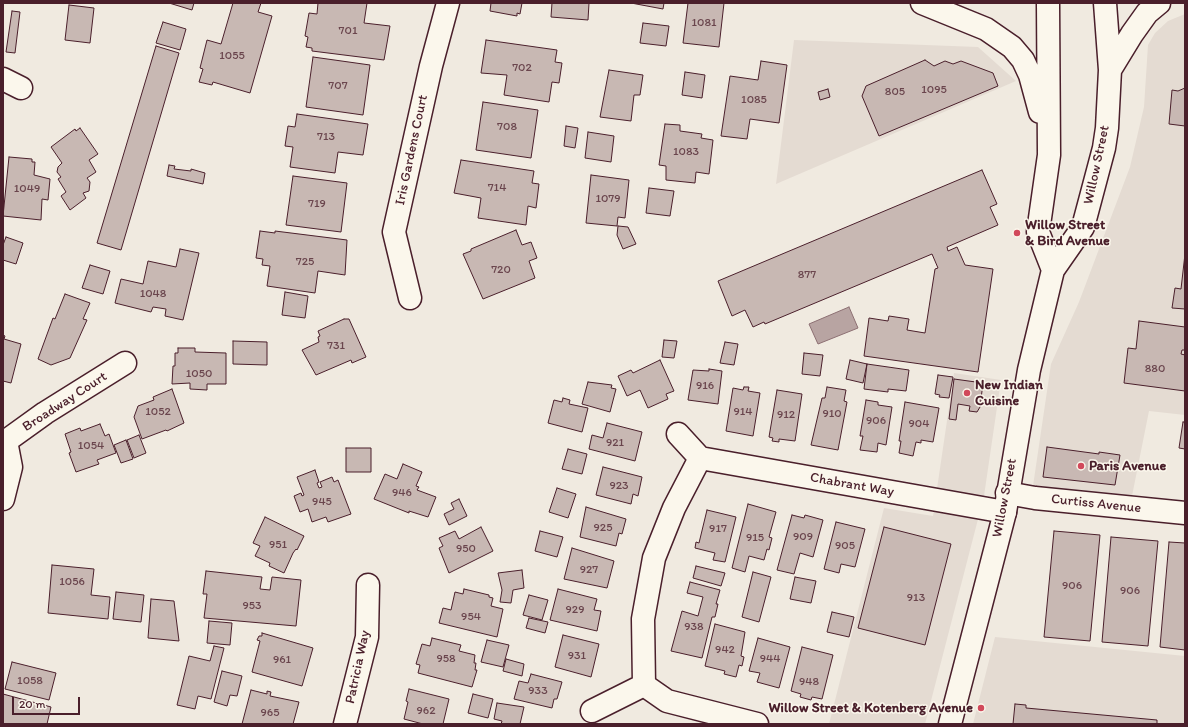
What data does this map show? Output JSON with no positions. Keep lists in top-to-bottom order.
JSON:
{
  "streets": {
    "street": [
      "Iris Gardens Court",
      "Willow Street",
      "Broadway Court",
      "Chabrant Way",
      "Curtiss Avenue",
      "Patricia Way"
    ]
  },
  "crossings": [
    ["Willow Street", "Chabrant Way"],
    ["Willow Street", "Curtiss Avenue"],
    ["Chabrant Way", "Curtiss Avenue"]
  ],
  "places": [
    "Willow Street & Bird Avenue",
    "New Indian Cuisine",
    "Paris Avenue",
    "Willow Street & Kotenberg Avenue"
  ],
  "house_numbers": [
    "1081",
    "701",
    "1055",
    "702",
    "707",
    "1095",
    "805",
    "1085",
    "708",
    "713",
    "1083",
    "714",
    "1049",
    "1079",
    "719",
    "725",
    "720",
    "877",
    "1048",
    "731",
    "880",
    "1050",
    "916",
    "1052",
    "914",
    "910",
    "912",
    "906",
    "904",
    "921",
    "1054",
    "923",
    "946",
    "945",
    "925",
    "917",
    "909",
    "915",
    "951",
    "905",
    "950",
    "927",
    "1056",
    "906",
    "906",
    "913",
    "953",
    "929",
    "954",
    "938",
    "942",
    "931",
    "958",
    "944",
    "961",
    "1058",
    "948",
    "933",
    "962",
    "965"
  ],
  "scale_bar": "20 m"
}
